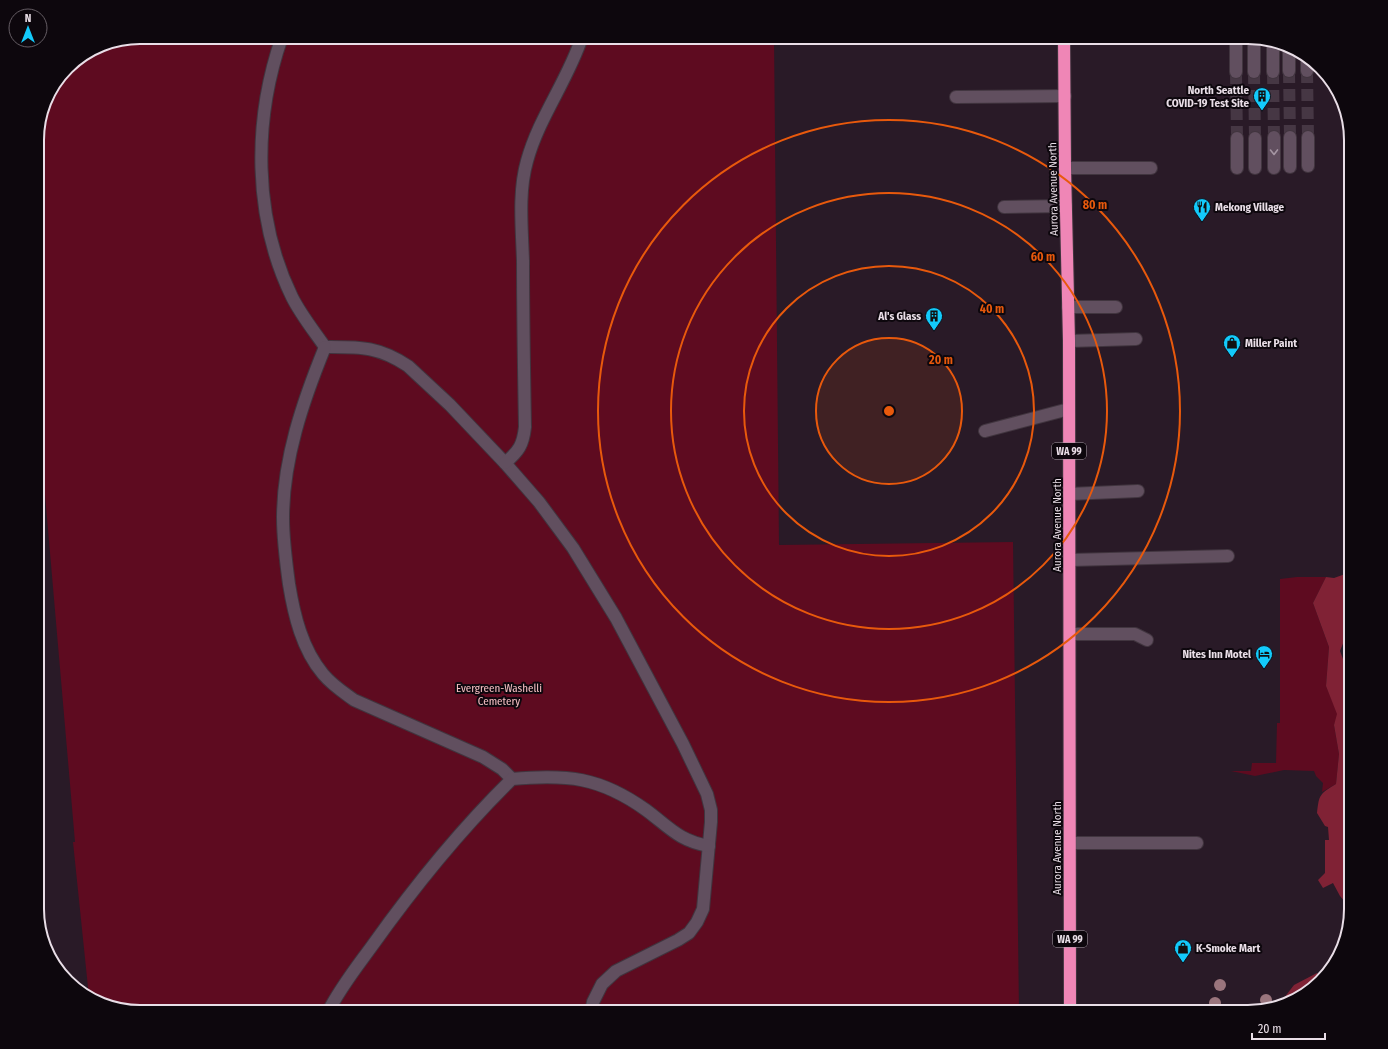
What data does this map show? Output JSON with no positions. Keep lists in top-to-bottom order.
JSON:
{
  "streets": {
    "highway": ["Aurora Avenue North", "WA 99"]
  },
  "parks": ["Evergreen-Washelli Cemetery"],
  "places": {
    "building": ["North Seattle COVID-19 Test Site", "Al's Glass"],
    "restaurant": ["Mekong Village"],
    "shop": ["Miller Paint", "K-Smoke Mart"],
    "hotel": ["Nites Inn Motel"]
  },
  "scale_bar": "20 m",
  "north": "top",
  "rings": [
    "80 m",
    "60 m",
    "40 m",
    "20 m"
  ]
}
